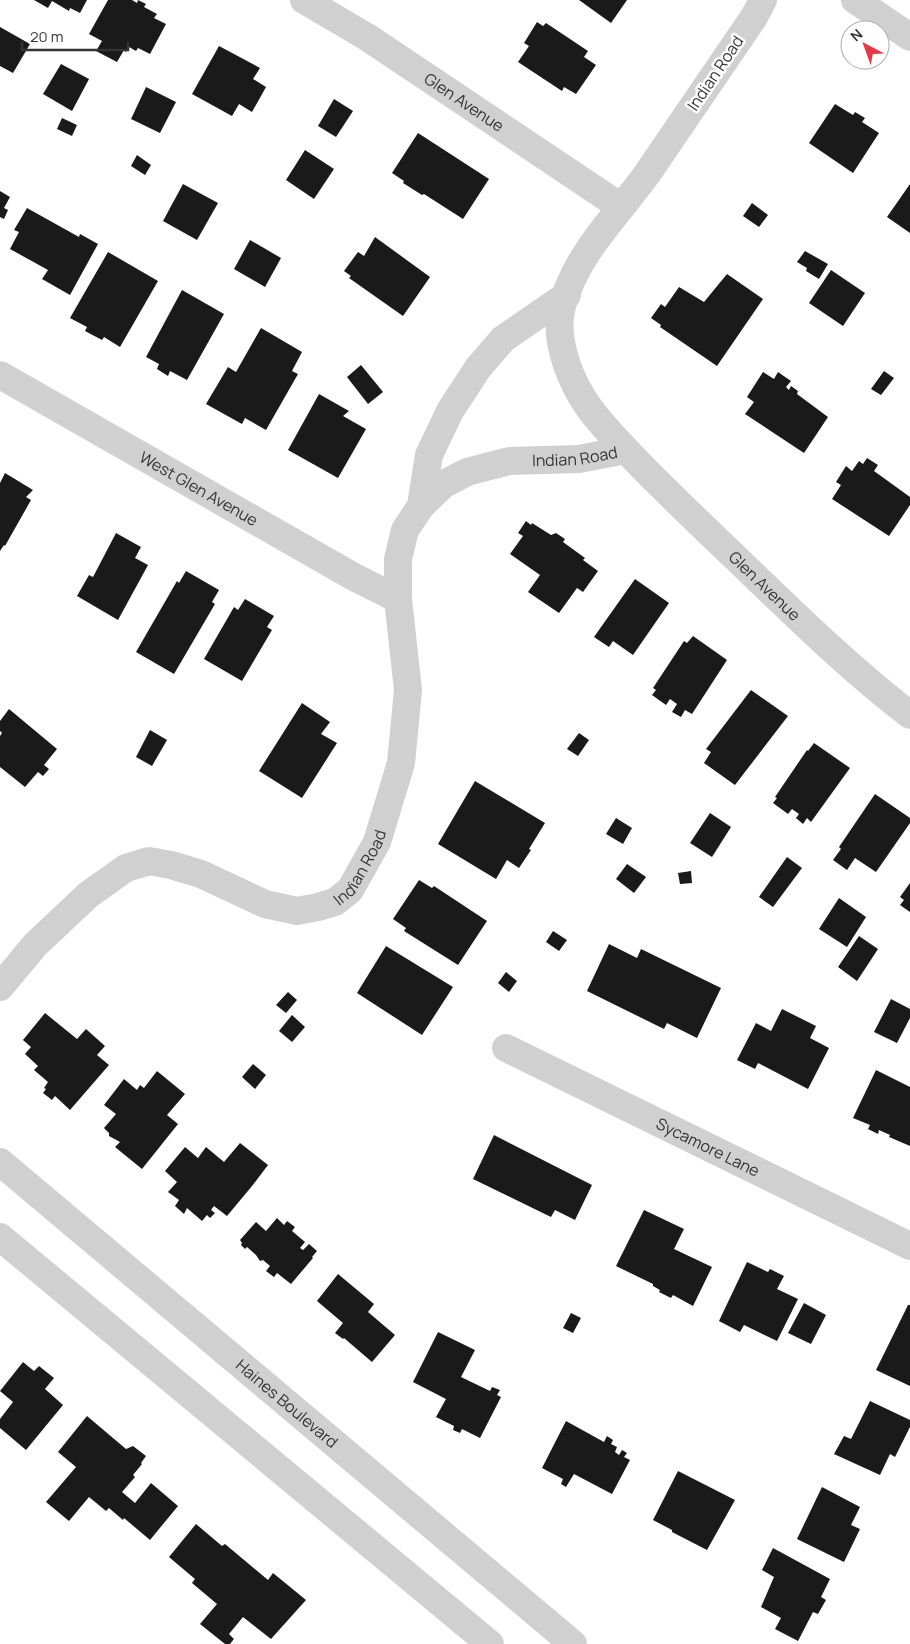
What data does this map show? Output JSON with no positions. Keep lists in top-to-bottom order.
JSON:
{
  "streets": {
    "street": [
      "Indian Road",
      "Glen Avenue",
      "West Glen Avenue",
      "Sycamore Lane",
      "Haines Boulevard"
    ]
  },
  "crossings": [
    ["Indian Road", "Glen Avenue"],
    ["Indian Road", "West Glen Avenue"]
  ],
  "scale_bar": "20 m",
  "north": "top left"
}
